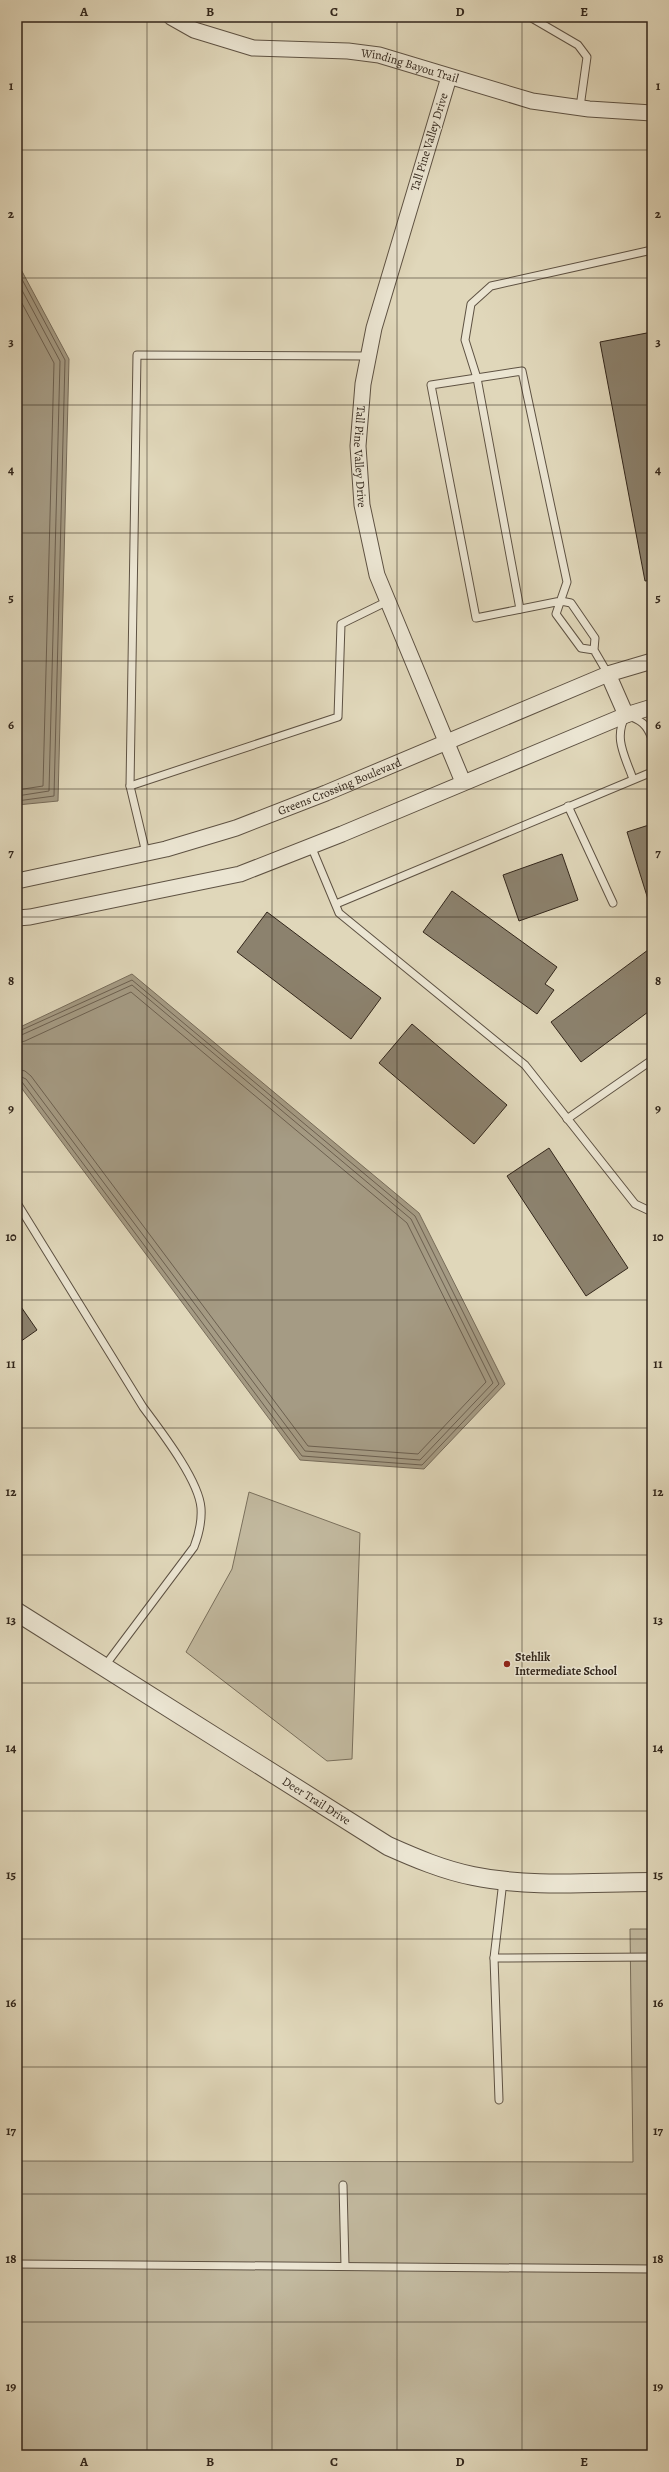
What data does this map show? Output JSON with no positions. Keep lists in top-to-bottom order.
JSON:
{
  "streets": {
    "street": [
      "Winding Bayou Trail",
      "Tall Pine Valley Drive",
      "Greens Crossing Boulevard",
      "Deer Trail Drive"
    ]
  },
  "crossings": [
    ["Winding Bayou Trail", "Tall Pine Valley Drive"],
    ["Tall Pine Valley Drive", "Greens Crossing Boulevard"]
  ],
  "places": ["Stehlik Intermediate School"],
  "grid": {
    "columns": [
      "A",
      "B",
      "C",
      "D",
      "E"
    ],
    "rows": [
      "1",
      "2",
      "3",
      "4",
      "5",
      "6",
      "7",
      "8",
      "9",
      "10",
      "11",
      "12",
      "13",
      "14",
      "15",
      "16",
      "17",
      "18",
      "19"
    ]
  }
}
